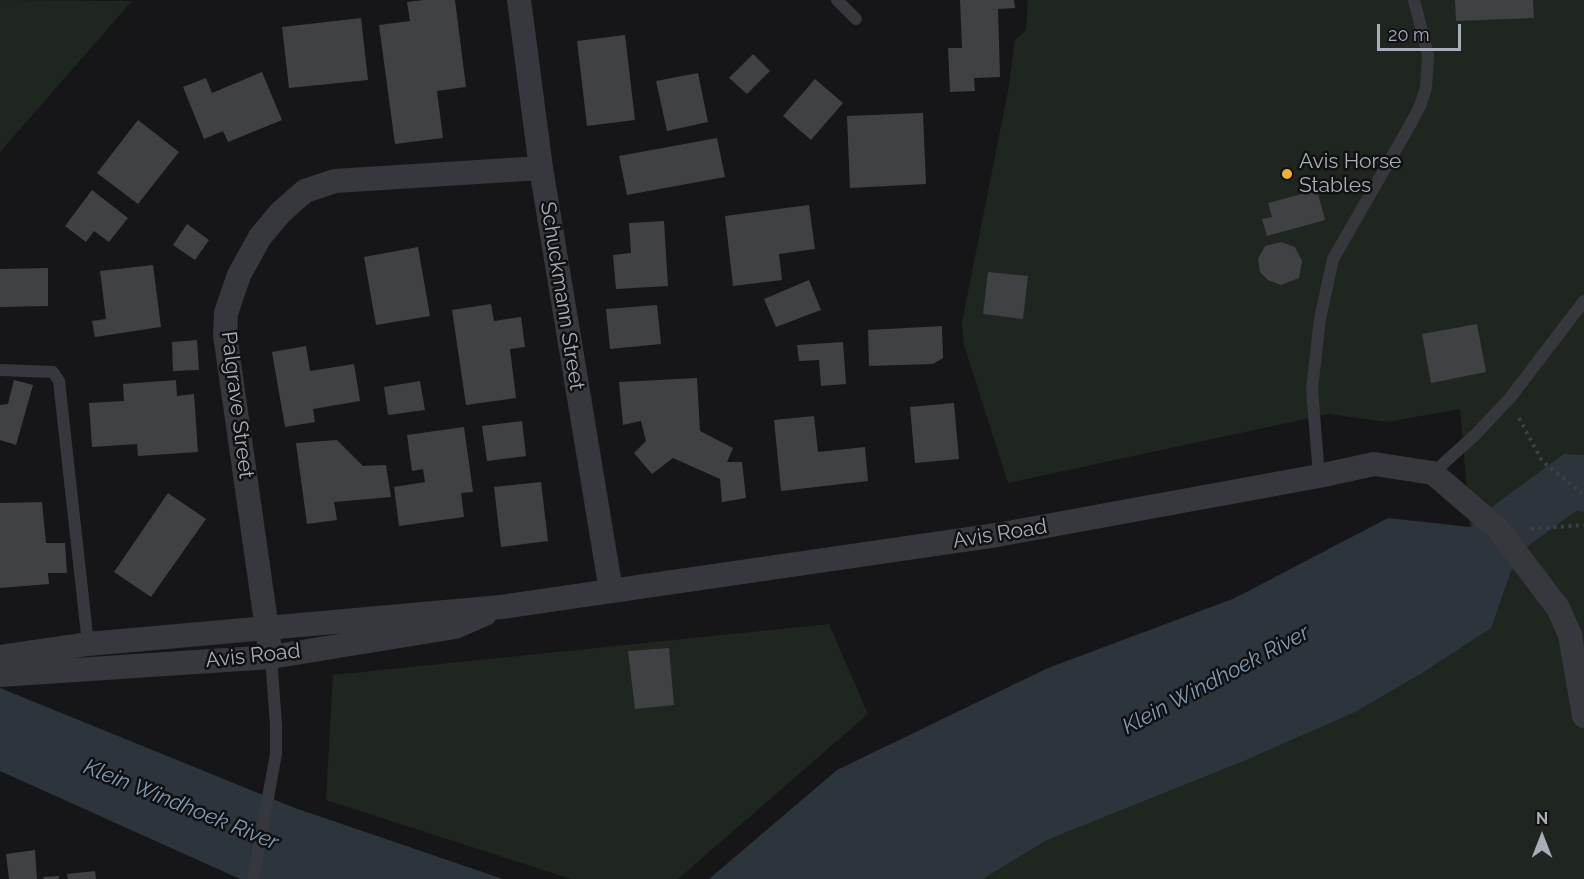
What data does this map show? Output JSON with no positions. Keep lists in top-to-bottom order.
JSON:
{
  "streets": {
    "street": ["Schuckmann Street", "Palgrave Street", "Avis Road"]
  },
  "crossings": [
    ["Schuckmann Street", "Palgrave Street"],
    ["Schuckmann Street", "Avis Road"],
    ["Palgrave Street", "Avis Road"]
  ],
  "water": ["Klein Windhoek River"],
  "places": ["Avis Horse Stables"],
  "scale_bar": "20 m",
  "north": "top"
}
